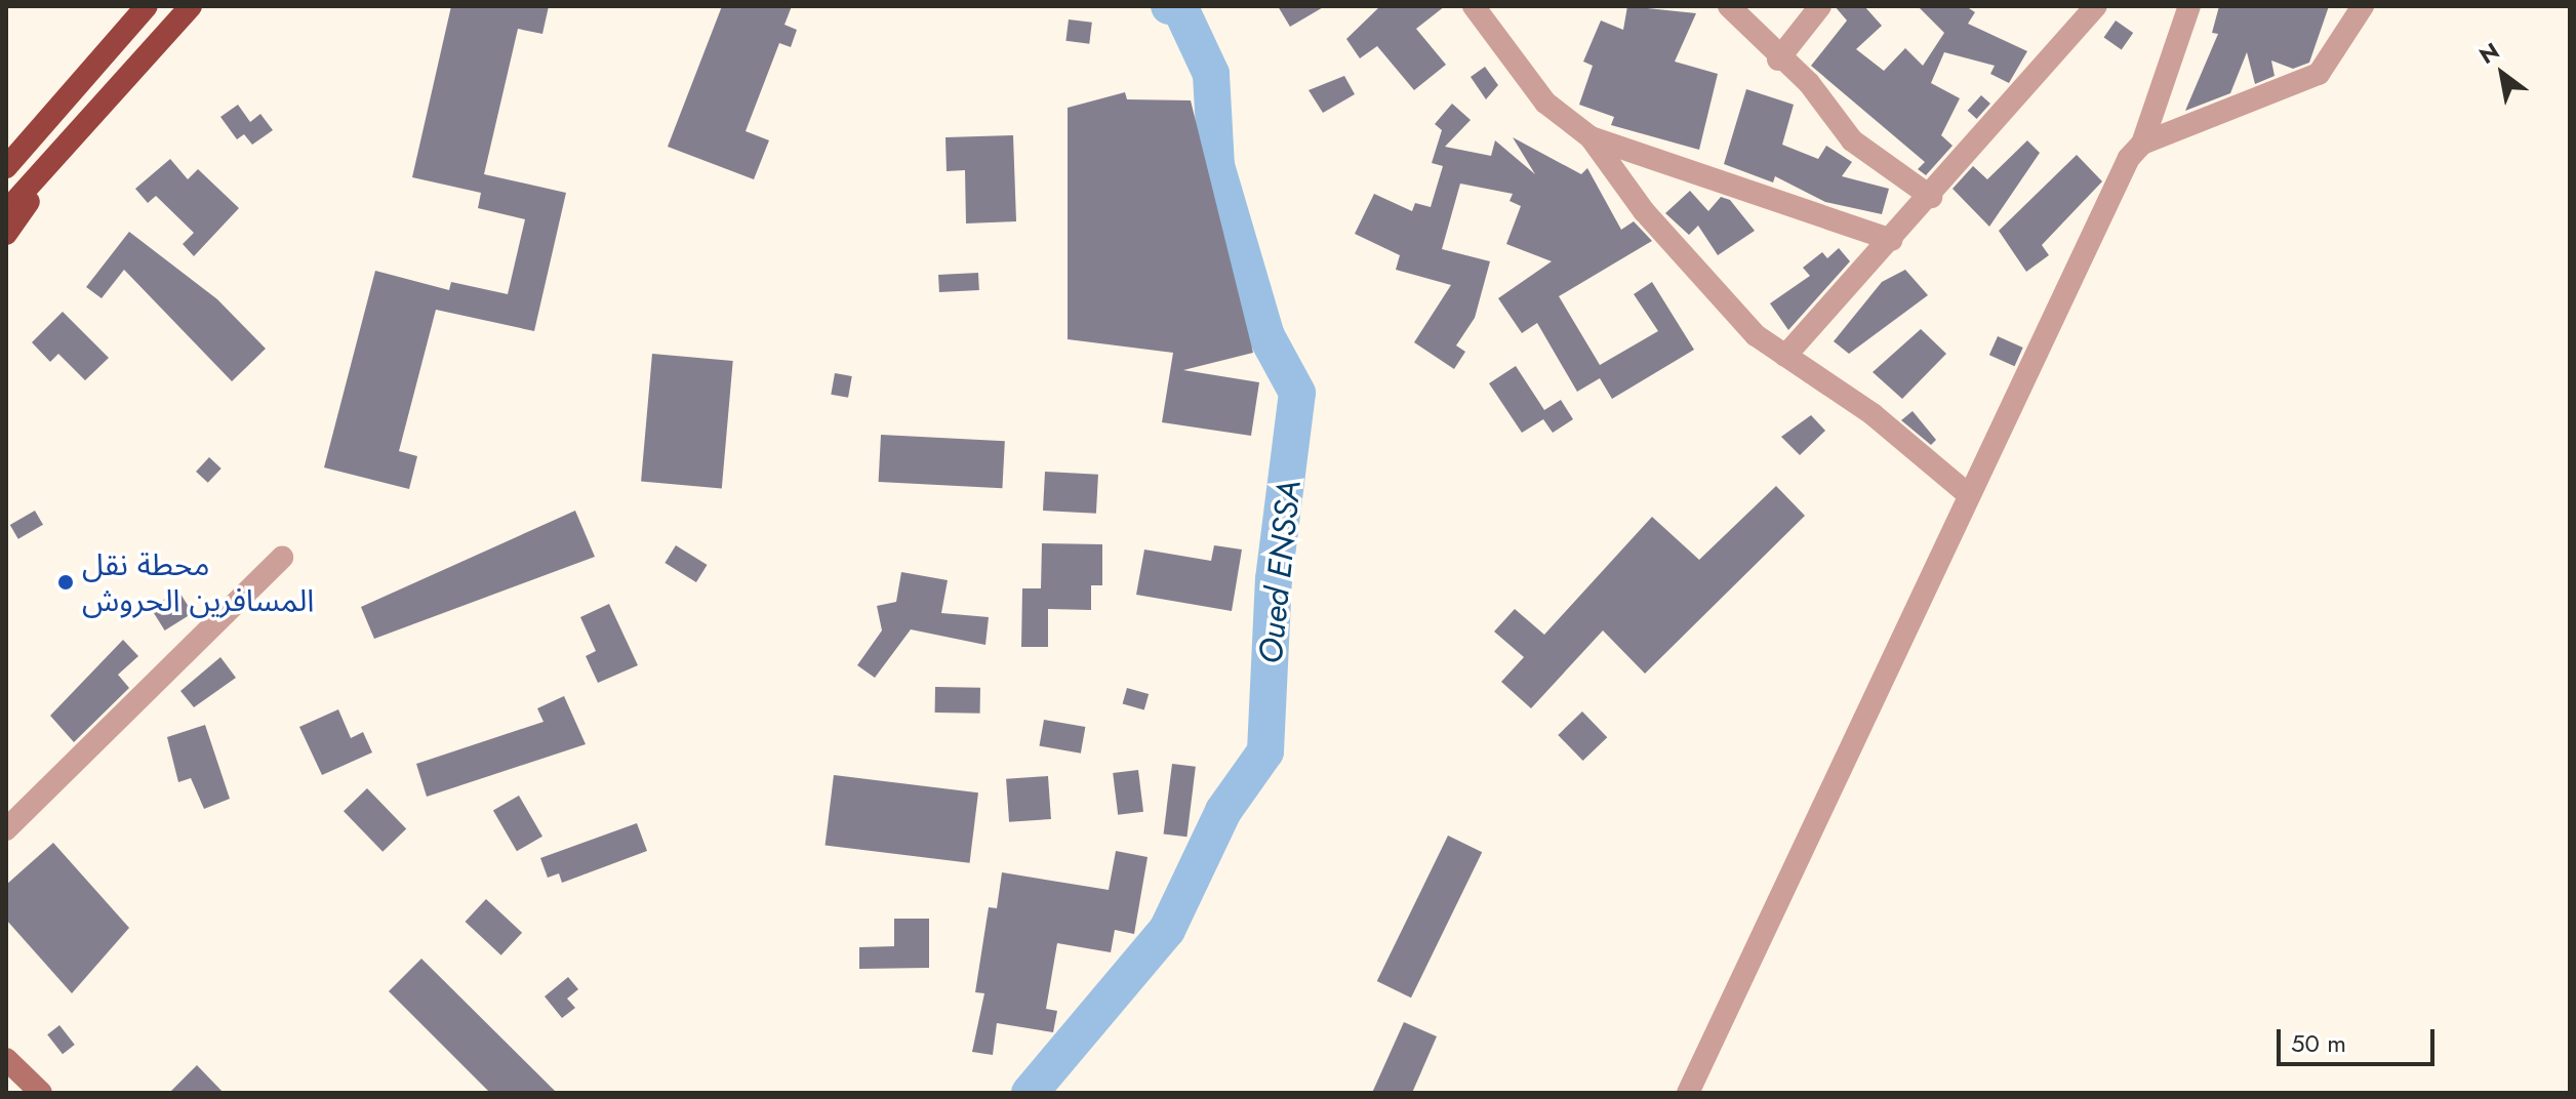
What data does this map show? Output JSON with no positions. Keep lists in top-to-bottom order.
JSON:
{
  "water": ["Oued ENSSA"],
  "places": ["محطة نقل المسافرين الحروش"],
  "scale_bar": "50 m",
  "north": "top left"
}
